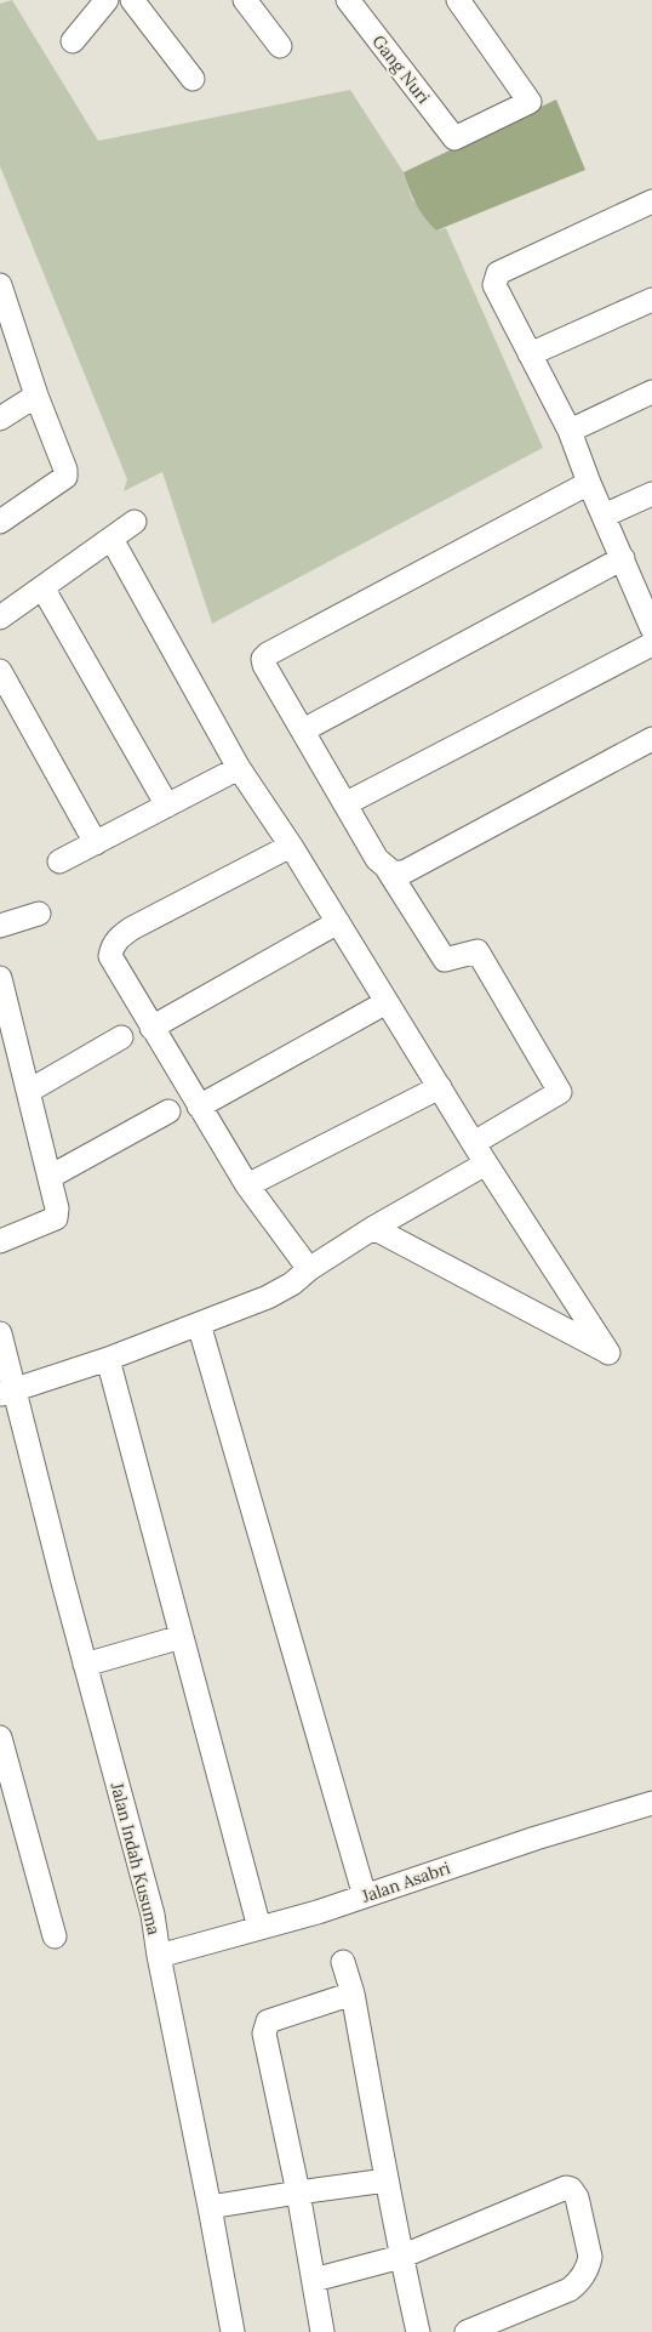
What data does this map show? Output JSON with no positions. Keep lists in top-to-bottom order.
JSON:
{
  "streets": {
    "street": ["Gang Nuri", "Jalan Indah Kusuma", "Jalan Asabri"]
  },
  "crossings": [
    ["Jalan Indah Kusuma", "Jalan Asabri"]
  ]
}
